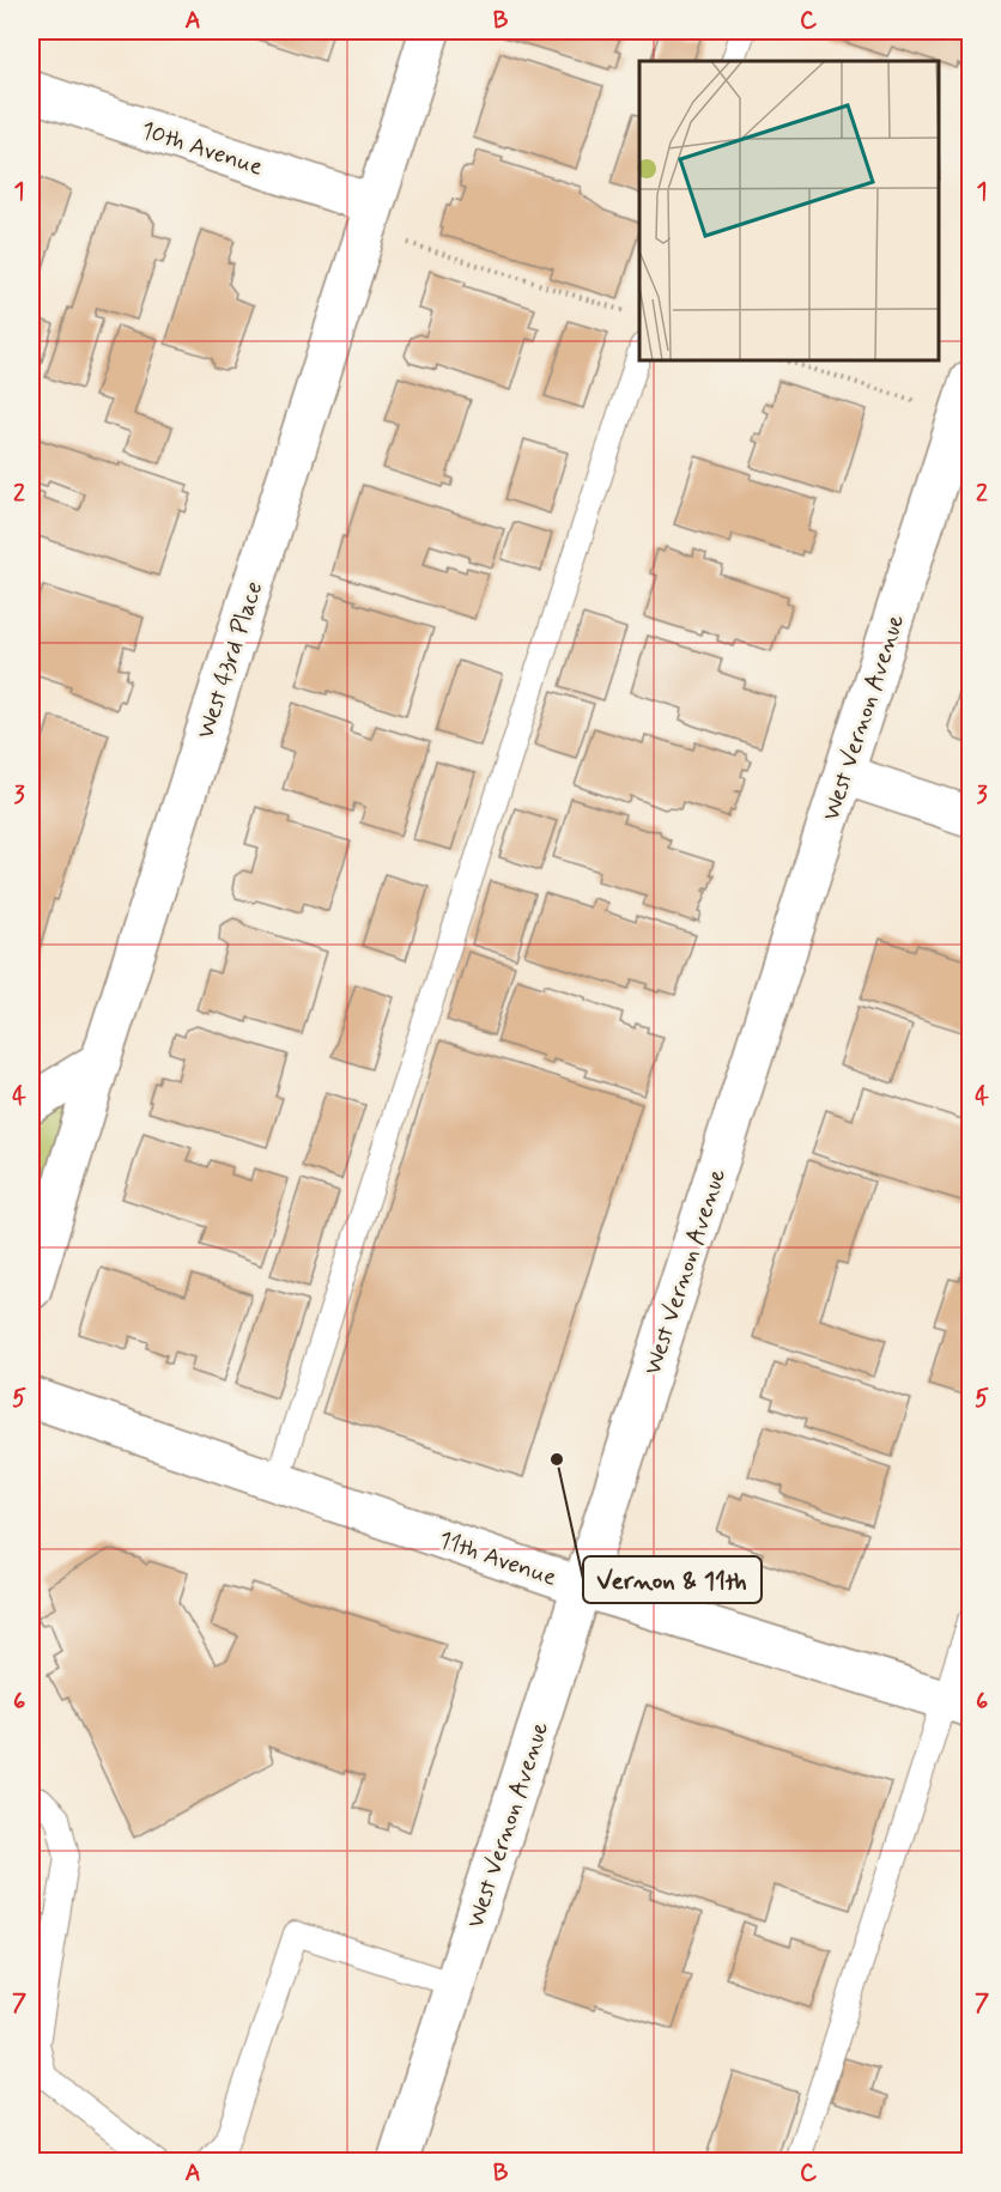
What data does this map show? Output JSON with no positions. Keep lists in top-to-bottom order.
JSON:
{
  "streets": {
    "street": [
      "10th Avenue",
      "West 43rd Place",
      "West Vernon Avenue",
      "11th Avenue"
    ]
  },
  "crossings": [
    ["10th Avenue", "West 43rd Place"],
    ["West Vernon Avenue", "11th Avenue"]
  ],
  "places": ["Vernon & 11th"],
  "grid": {
    "columns": ["A", "B", "C"],
    "rows": [
      "1",
      "2",
      "3",
      "4",
      "5",
      "6",
      "7"
    ]
  }
}
